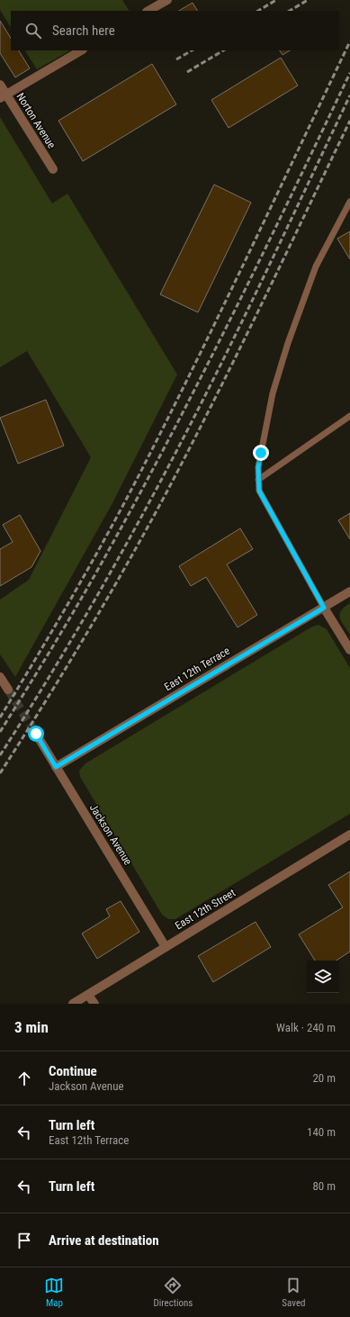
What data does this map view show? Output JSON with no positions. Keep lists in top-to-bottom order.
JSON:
{
  "streets": {
    "street": [
      "Norton Avenue",
      "East 12th Terrace",
      "Jackson Avenue",
      "East 12th Street"
    ]
  },
  "crossings": [
    ["East 12th Terrace", "Jackson Avenue"],
    ["Jackson Avenue", "East 12th Street"]
  ],
  "page": {
    "search": "Search here",
    "heading": ["3 min", "Walk · 240 m"],
    "list": [
      ["Continue", "Jackson Avenue", "20 m"],
      ["Turn left", "East 12th Terrace", "140 m"],
      ["Turn left", "80 m"],
      "Arrive at destination"
    ],
    "nav": ["Map", "Directions", "Saved"]
  }
}
